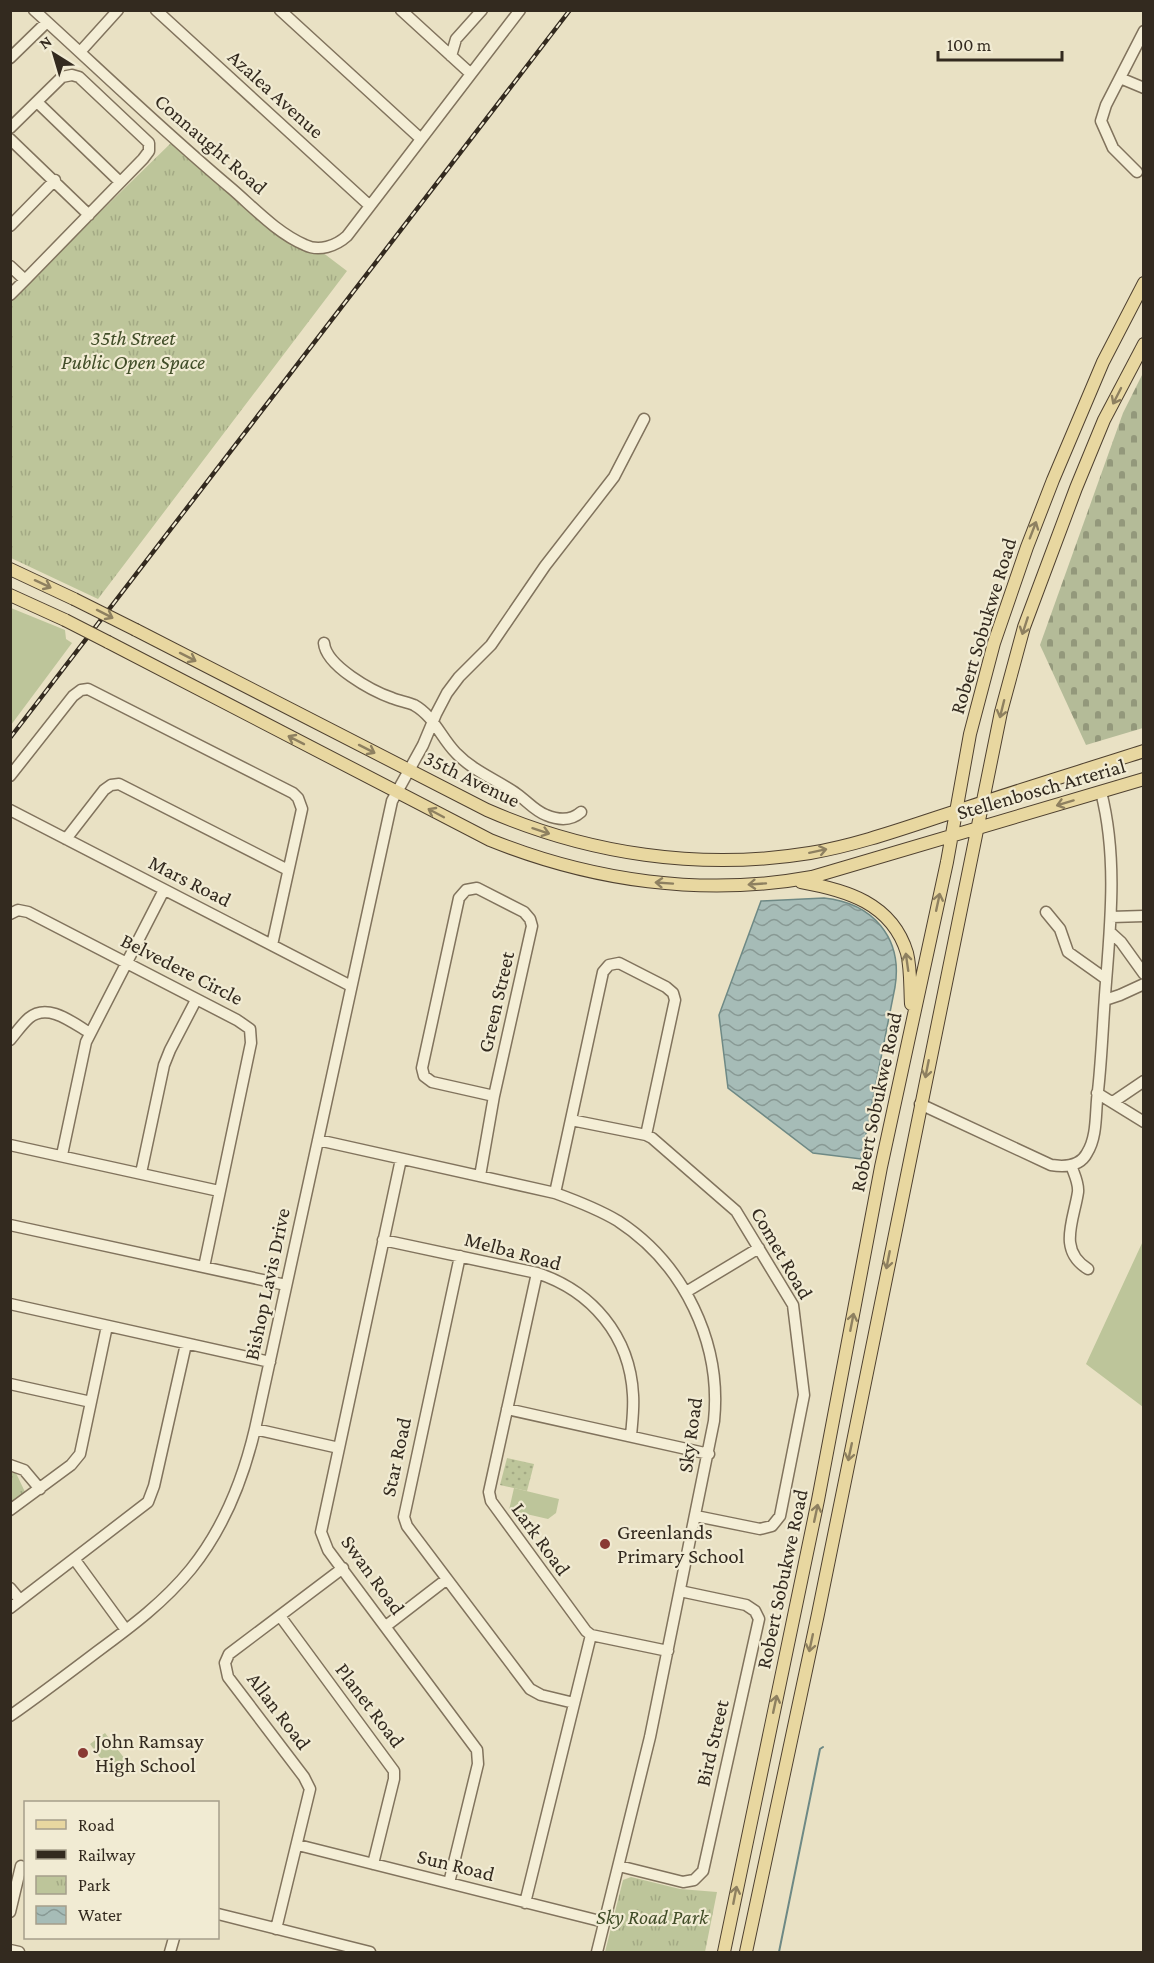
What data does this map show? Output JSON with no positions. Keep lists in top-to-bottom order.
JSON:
{
  "streets": {
    "main road": ["Robert Sobukwe Road", "35th Avenue", "Stellenbosch Arterial"],
    "street": [
      "Azalea Avenue",
      "Connaught Road",
      "Mars Road",
      "Belvedere Circle",
      "Green Street",
      "Melba Road",
      "Comet Road",
      "Bishop Lavis Drive",
      "Sky Road",
      "Star Road",
      "Lark Road",
      "Swan Road",
      "Planet Road",
      "Allan Road",
      "Bird Street",
      "Sun Road"
    ]
  },
  "crossings": [
    ["Azalea Avenue", "Connaught Road"],
    ["Robert Sobukwe Road", "35th Avenue"],
    ["Robert Sobukwe Road", "Stellenbosch Arterial"],
    ["35th Avenue", "Stellenbosch Arterial"],
    ["35th Avenue", "Bishop Lavis Drive"],
    ["Mars Road", "Bishop Lavis Drive"],
    ["Green Street", "Sky Road"],
    ["Melba Road", "Star Road"],
    ["Melba Road", "Lark Road"],
    ["Melba Road", "Swan Road"],
    ["Comet Road", "Sky Road"],
    ["Bishop Lavis Drive", "Sky Road"],
    ["Sky Road", "Swan Road"],
    ["Sky Road", "Bird Street"],
    ["Sky Road", "Sun Road"],
    ["Swan Road", "Allan Road"],
    ["Swan Road", "Sun Road"],
    ["Planet Road", "Allan Road"],
    ["Planet Road", "Sun Road"],
    ["Allan Road", "Sun Road"]
  ],
  "parks": ["35th Street Public Open Space", "Sky Road Park"],
  "places": ["Greenlands Primary School", "John Ramsay High School"],
  "legend": [
    "Road",
    "Railway",
    "Park",
    "Water"
  ],
  "scale_bar": "100 m",
  "north": "top left"
}
